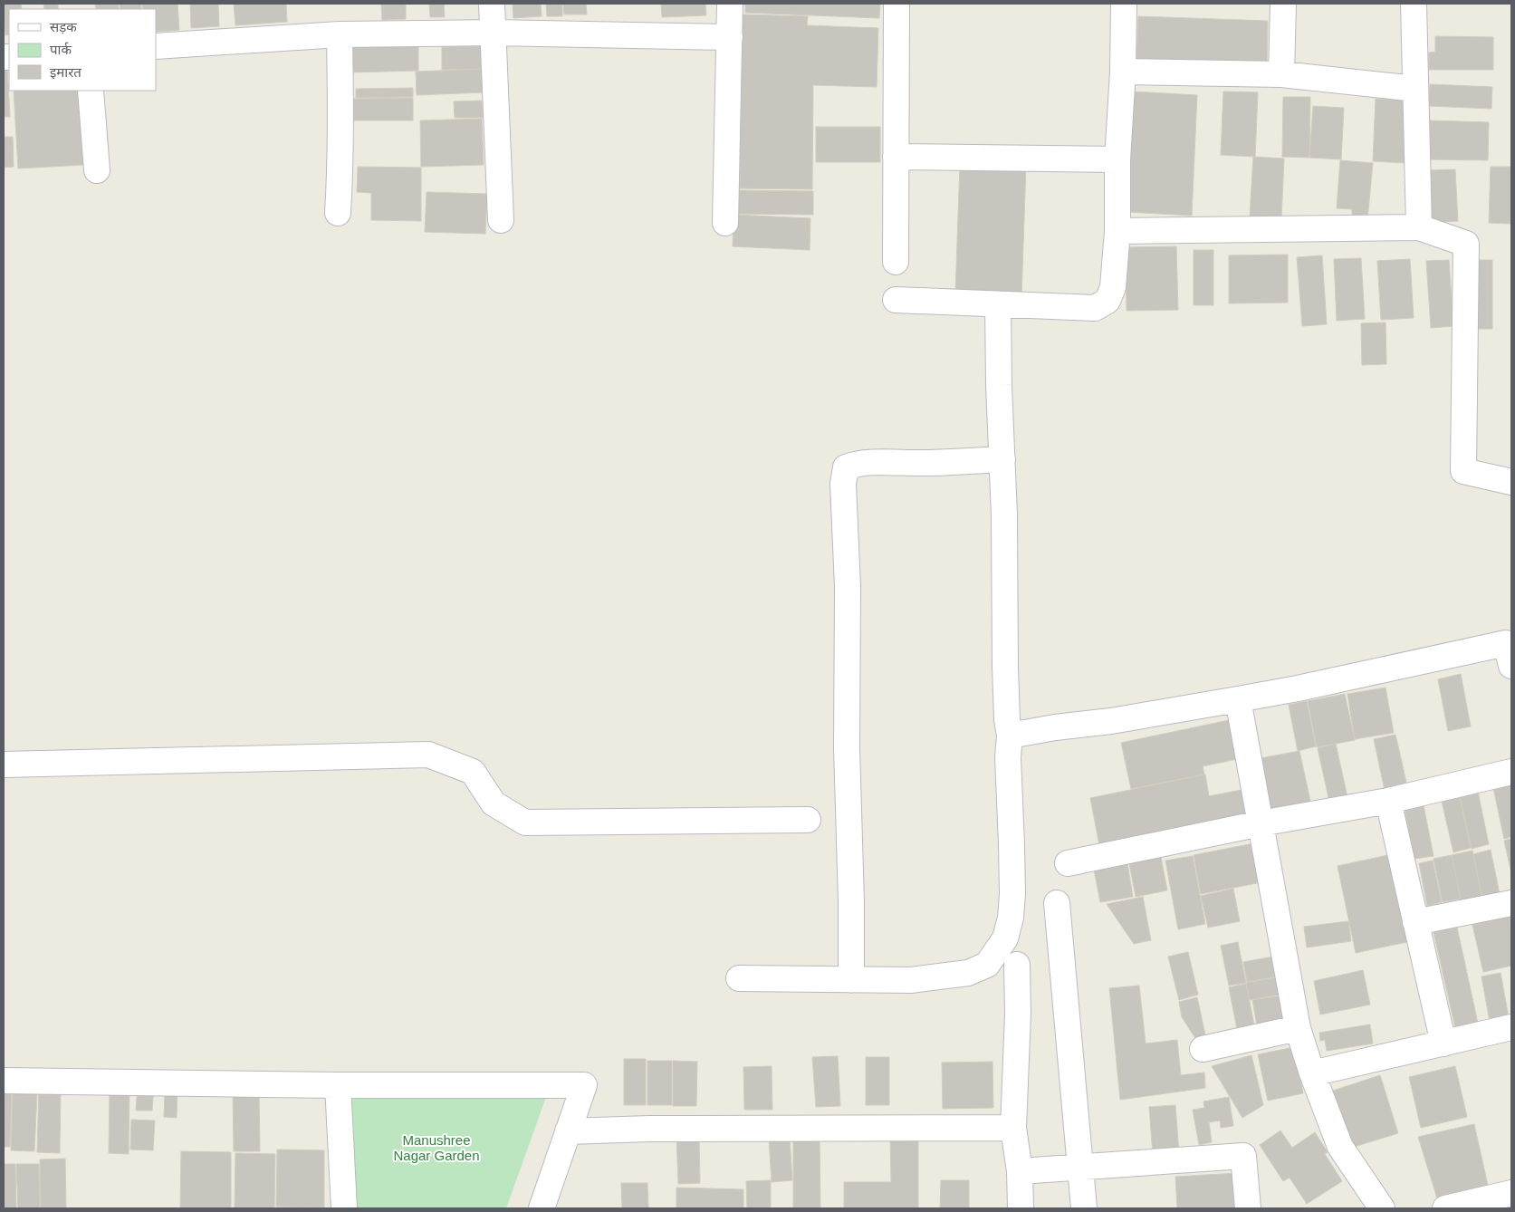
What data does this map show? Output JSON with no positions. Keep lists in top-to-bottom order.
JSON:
{
  "parks": ["Manushree Nagar Garden"],
  "legend": ["सड़क", "पार्क", "इमारत"]
}
